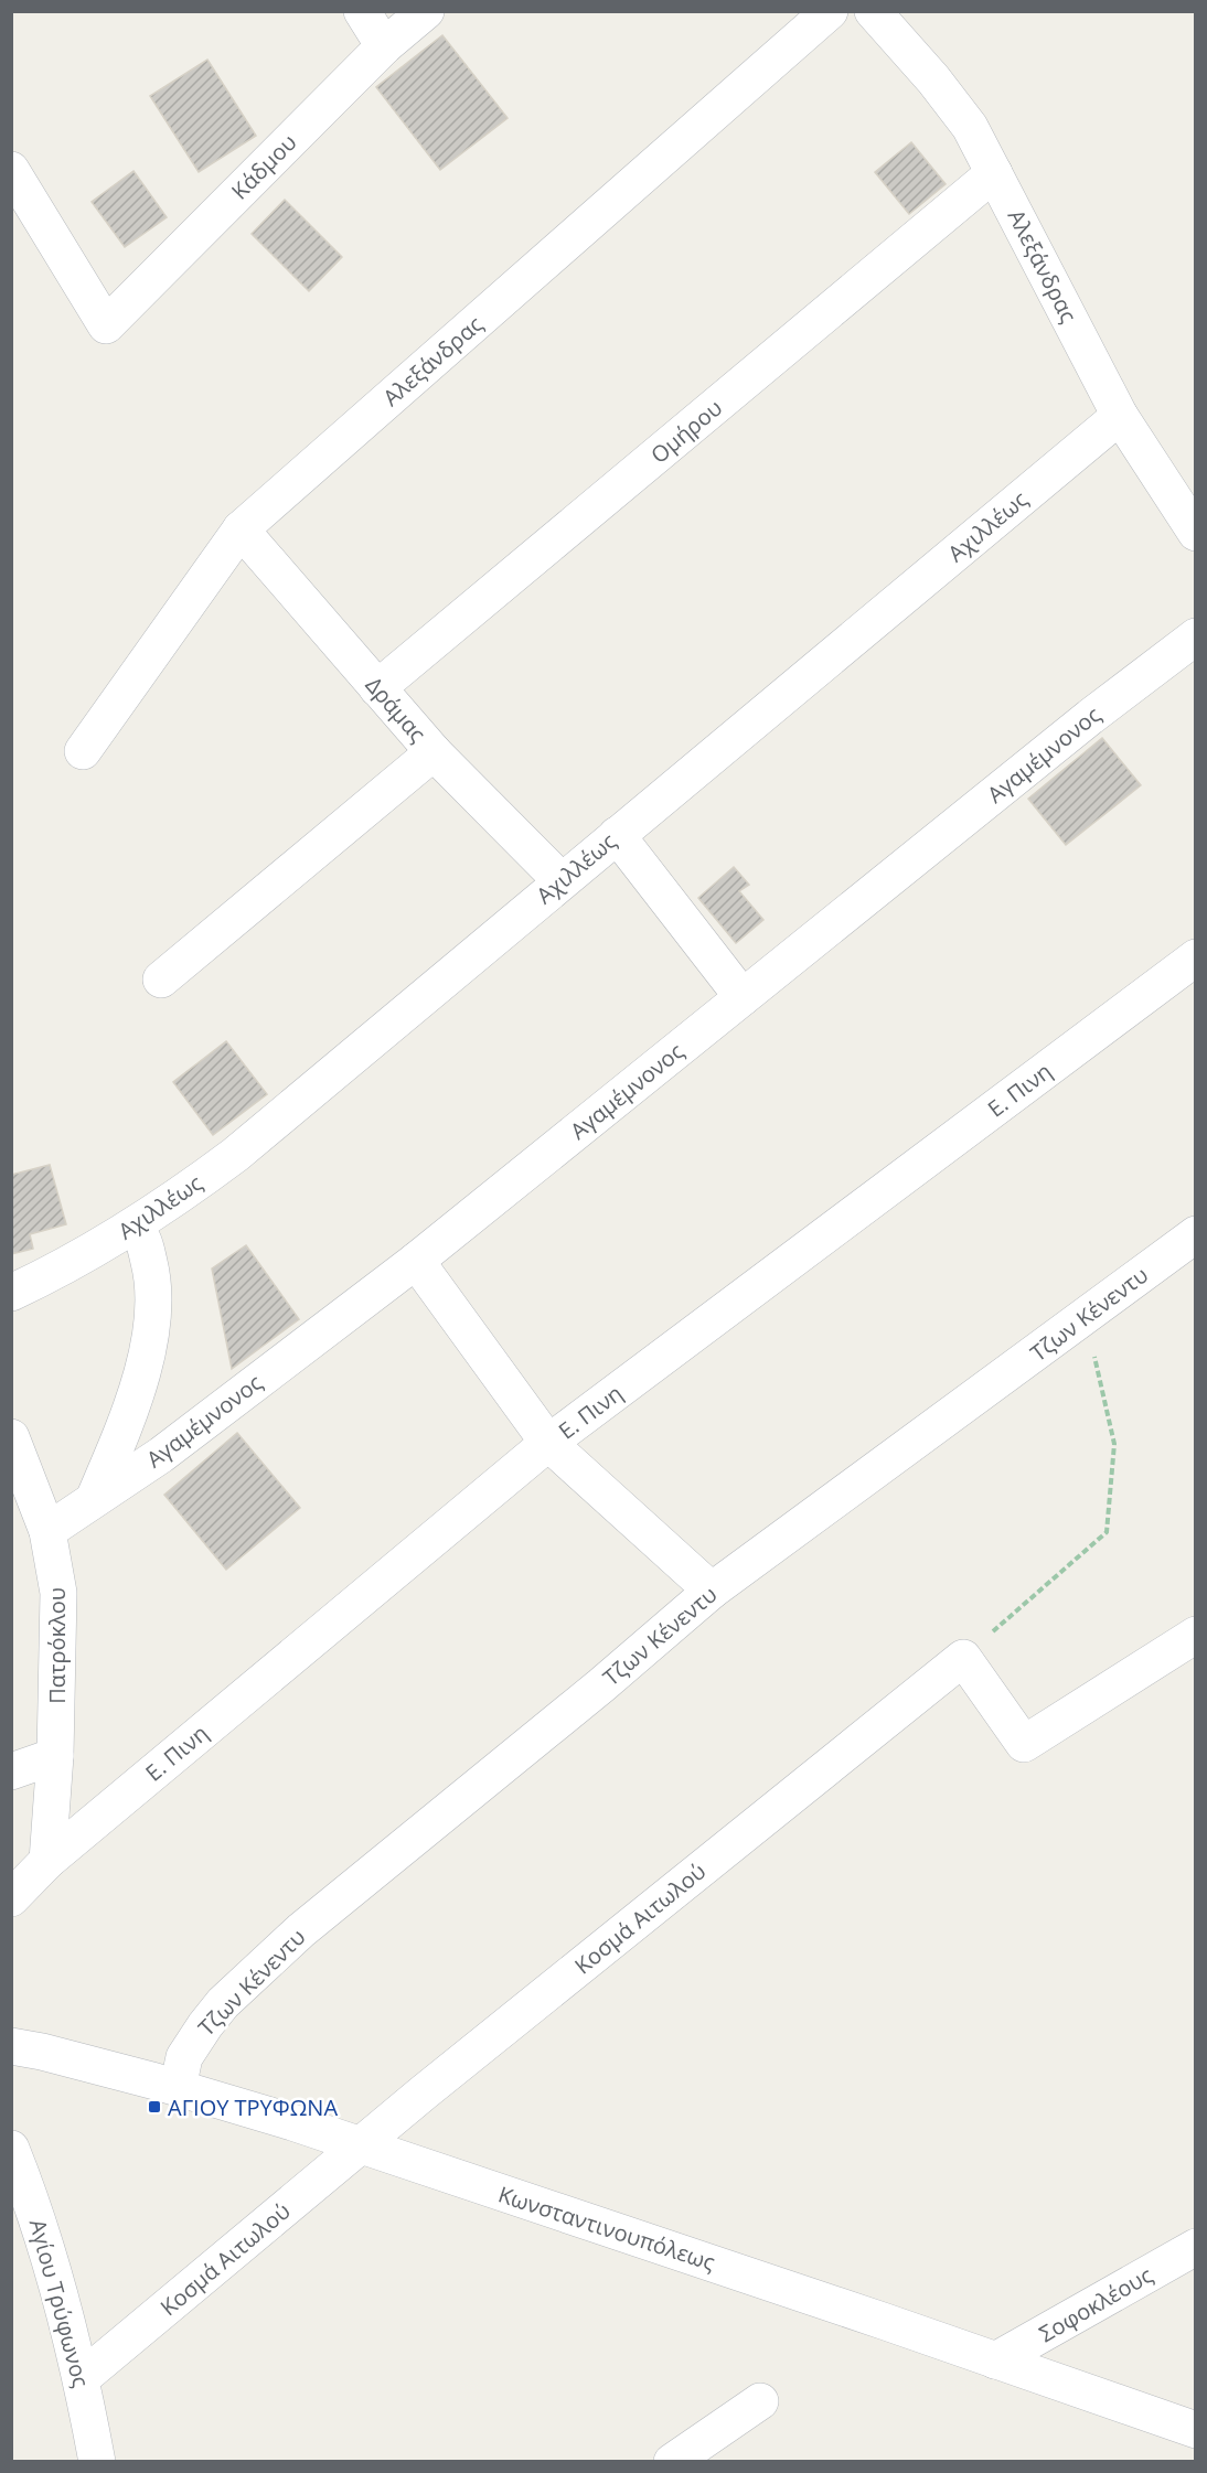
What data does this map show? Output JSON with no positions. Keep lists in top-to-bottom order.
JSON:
{
  "streets": {
    "street": [
      "Κάδμου",
      "Αλεξάνδρας",
      "Ομήρου",
      "Αχιλλέως",
      "Δράμας",
      "Αγαμέμνονος",
      "Ε. Πινη",
      "Τζων Κένεντυ",
      "Πατρόκλου",
      "Κοσμά Αιτωλού",
      "Κωνσταντινουπόλεως",
      "Αγίου Τρύφωνος",
      "Σοφοκλέους"
    ]
  },
  "crossings": [
    ["Αλεξάνδρας", "Ομήρου"],
    ["Αλεξάνδρας", "Αχιλλέως"],
    ["Αλεξάνδρας", "Δράμας"],
    ["Ομήρου", "Δράμας"],
    ["Αχιλλέως", "Δράμας"],
    ["Αγαμέμνονος", "Πατρόκλου"],
    ["Ε. Πινη", "Πατρόκλου"],
    ["Τζων Κένεντυ", "Κωνσταντινουπόλεως"],
    ["Κοσμά Αιτωλού", "Κωνσταντινουπόλεως"],
    ["Κοσμά Αιτωλού", "Αγίου Τρύφωνος"],
    ["Κωνσταντινουπόλεως", "Σοφοκλέους"]
  ],
  "places": {
    "transit": ["ΑΓΙΟΥ ΤΡΥΦΩΝΑ"]
  }
}
